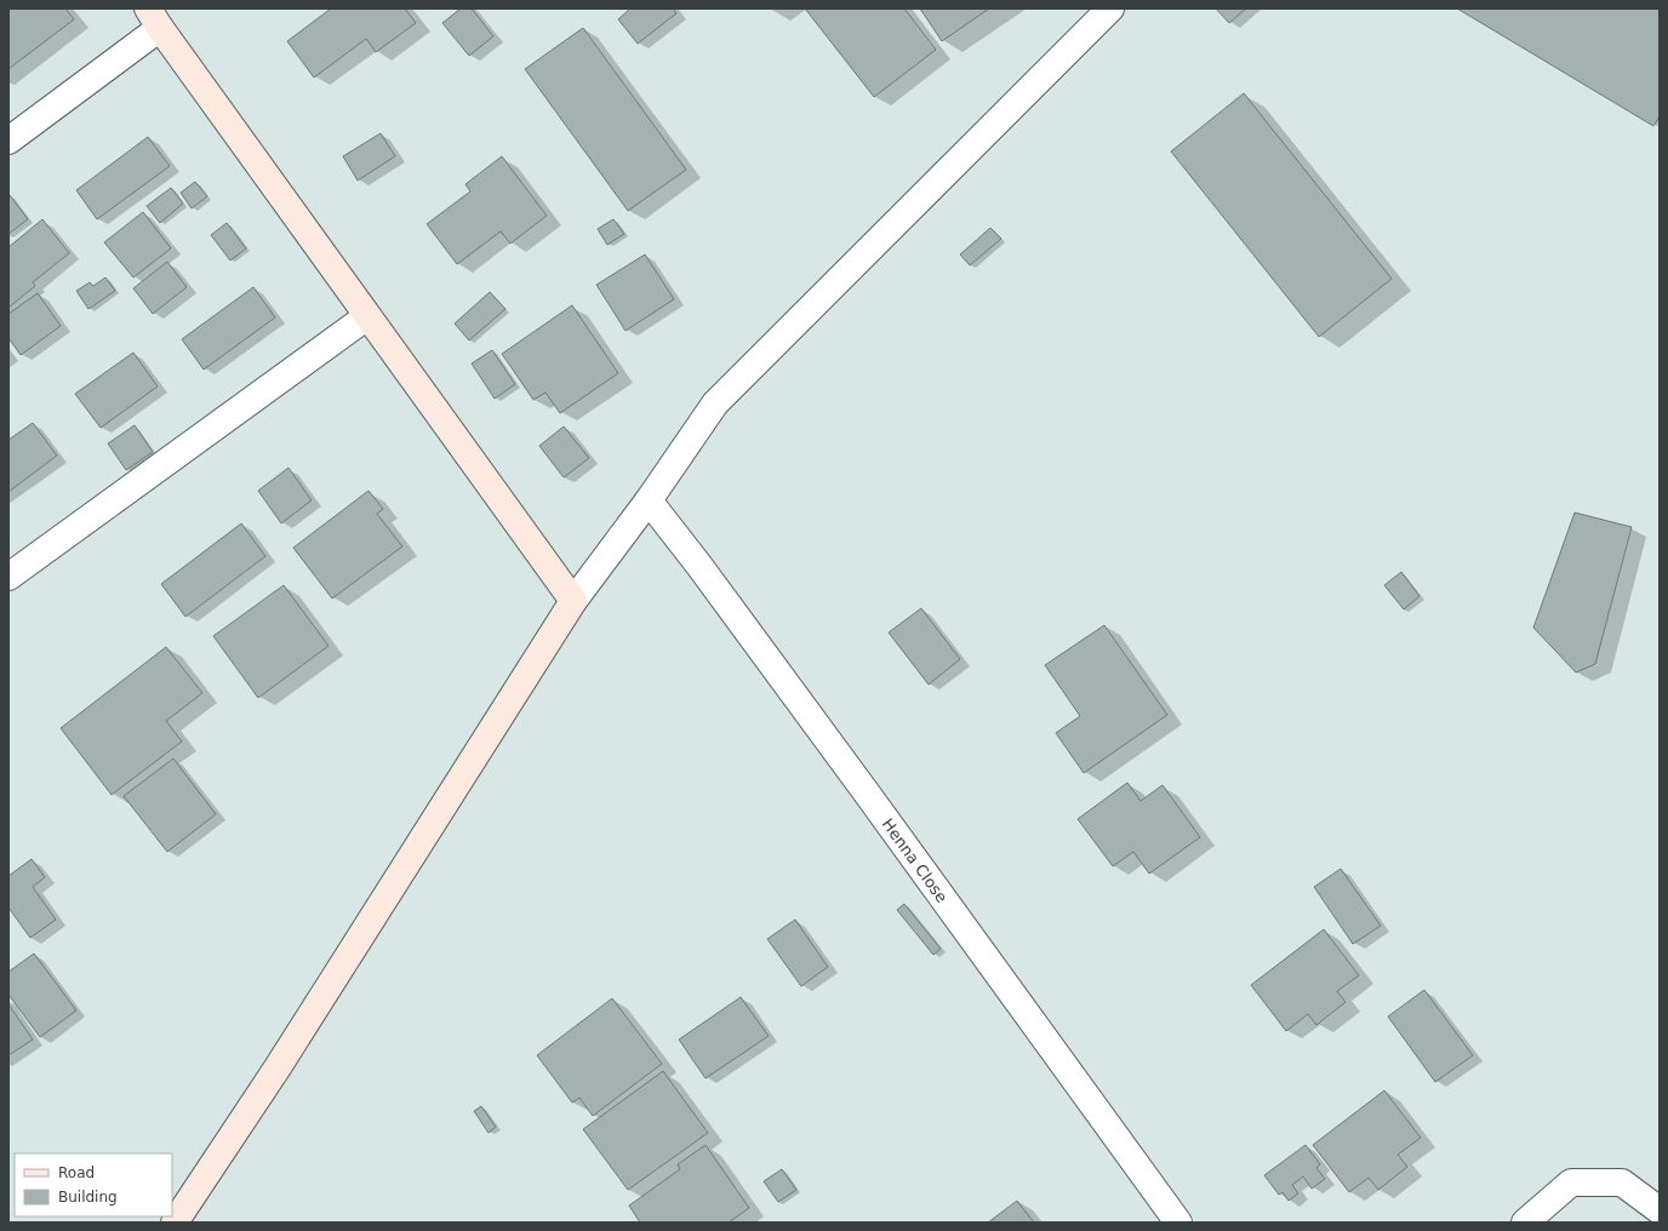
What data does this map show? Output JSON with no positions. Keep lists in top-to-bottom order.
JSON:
{
  "streets": {
    "street": ["Henna Close"]
  },
  "legend": ["Road", "Building"]
}
